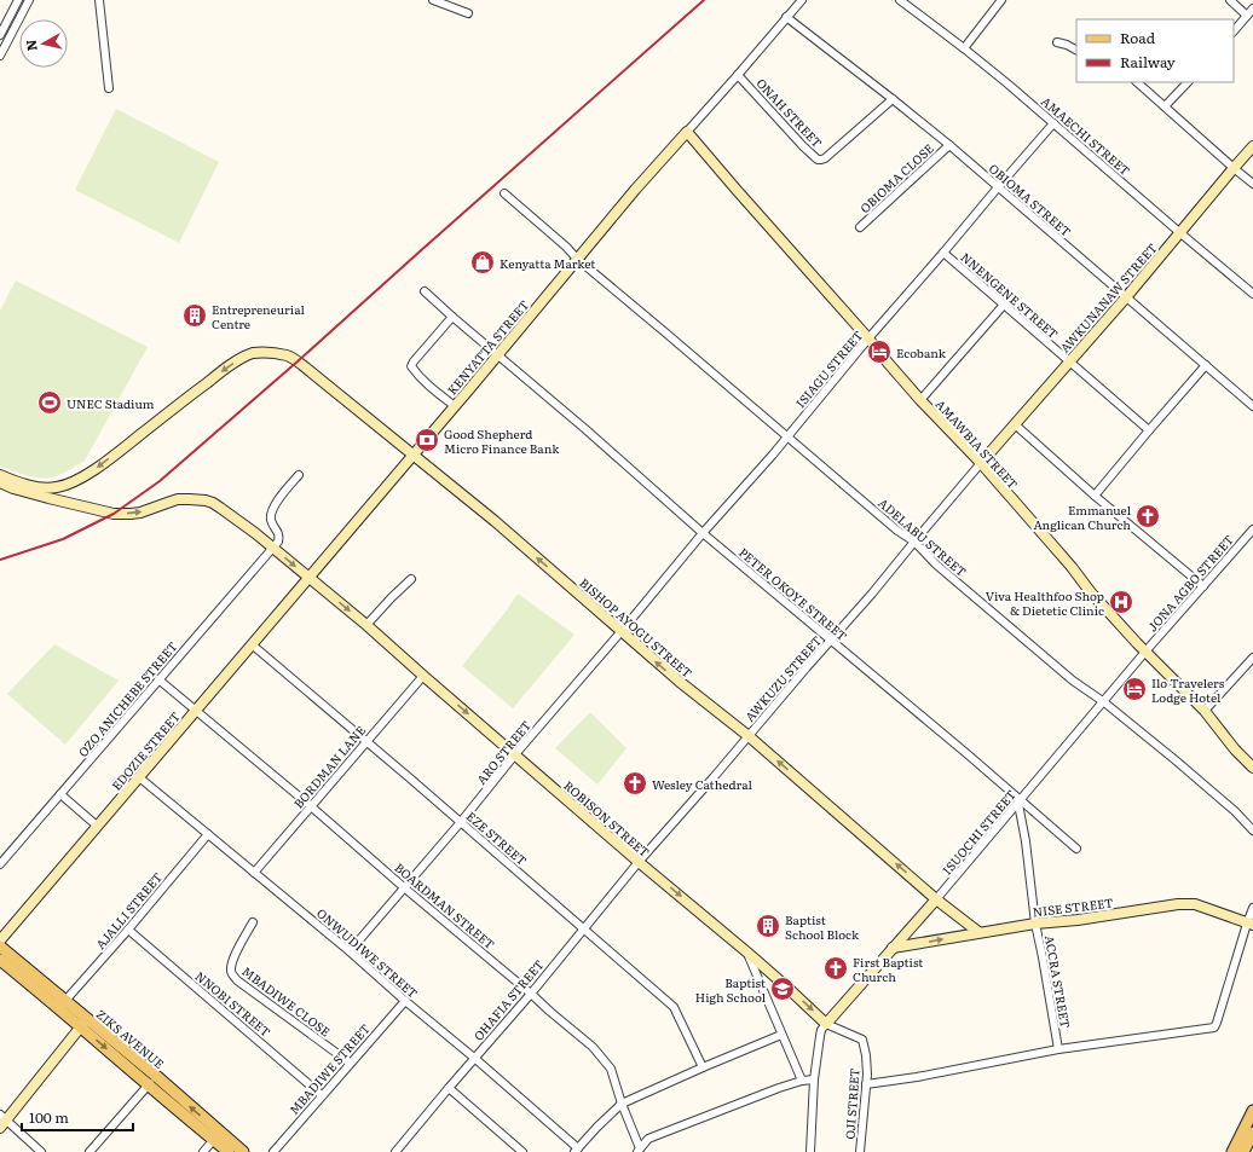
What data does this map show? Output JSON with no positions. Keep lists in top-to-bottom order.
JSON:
{
  "streets": {
    "main road": [
      "AWKUNANAW STREET",
      "KENYATTA STREET",
      "AMAWBIA STREET",
      "BISHOP AYOGU STREET",
      "EDOZIE STREET",
      "ROBISON STREET",
      "ISUOCHI STREET",
      "NISE STREET",
      "ZIKS AVENUE"
    ],
    "street": [
      "ONAH STREET",
      "AMAECHI STREET",
      "OBIOMA CLOSE",
      "OBIOMA STREET",
      "NNENGENE STREET",
      "ISIAGU STREET",
      "ADELABU STREET",
      "JONA AGBO STREET",
      "PETER OKOYE STREET",
      "AWKUZU STREET",
      "OZO ANICHEBE STREET",
      "ARO STREET",
      "BORDMAN LANE",
      "EZE STREET",
      "BOARDMAN STREET",
      "AJALLI STREET",
      "ONWUDIWE STREET",
      "ACCRA STREET",
      "OHAFIA STREET",
      "MBADIWE CLOSE",
      "NNOBI STREET",
      "MBADIWE STREET",
      "OJI STREET"
    ]
  },
  "crossings": [
    ["ONAH STREET", "OBIOMA STREET"],
    ["AMAECHI STREET", "AWKUNANAW STREET"],
    ["AMAECHI STREET", "ISIAGU STREET"],
    ["OBIOMA CLOSE", "OBIOMA STREET"],
    ["OBIOMA STREET", "AWKUNANAW STREET"],
    ["OBIOMA STREET", "ISIAGU STREET"],
    ["NNENGENE STREET", "AWKUNANAW STREET"],
    ["NNENGENE STREET", "ISIAGU STREET"],
    ["AWKUNANAW STREET", "AMAWBIA STREET"],
    ["AWKUNANAW STREET", "AWKUZU STREET"],
    ["KENYATTA STREET", "AMAWBIA STREET"],
    ["KENYATTA STREET", "ADELABU STREET"],
    ["KENYATTA STREET", "PETER OKOYE STREET"],
    ["KENYATTA STREET", "BISHOP AYOGU STREET"],
    ["KENYATTA STREET", "EDOZIE STREET"],
    ["KENYATTA STREET", "ROBISON STREET"],
    ["ISIAGU STREET", "AMAWBIA STREET"],
    ["ISIAGU STREET", "ADELABU STREET"],
    ["ISIAGU STREET", "PETER OKOYE STREET"],
    ["ISIAGU STREET", "BISHOP AYOGU STREET"],
    ["ISIAGU STREET", "ARO STREET"],
    ["AMAWBIA STREET", "JONA AGBO STREET"],
    ["AMAWBIA STREET", "AWKUZU STREET"],
    ["AMAWBIA STREET", "ISUOCHI STREET"],
    ["ADELABU STREET", "AWKUZU STREET"],
    ["ADELABU STREET", "ISUOCHI STREET"],
    ["JONA AGBO STREET", "ISUOCHI STREET"],
    ["PETER OKOYE STREET", "AWKUZU STREET"],
    ["PETER OKOYE STREET", "ISUOCHI STREET"],
    ["PETER OKOYE STREET", "ACCRA STREET"],
    ["BISHOP AYOGU STREET", "AWKUZU STREET"],
    ["BISHOP AYOGU STREET", "ARO STREET"],
    ["BISHOP AYOGU STREET", "ISUOCHI STREET"],
    ["BISHOP AYOGU STREET", "NISE STREET"],
    ["AWKUZU STREET", "ROBISON STREET"],
    ["AWKUZU STREET", "OHAFIA STREET"],
    ["OZO ANICHEBE STREET", "ROBISON STREET"],
    ["OZO ANICHEBE STREET", "BOARDMAN STREET"],
    ["EDOZIE STREET", "ROBISON STREET"],
    ["EDOZIE STREET", "EZE STREET"],
    ["EDOZIE STREET", "BOARDMAN STREET"],
    ["EDOZIE STREET", "ONWUDIWE STREET"],
    ["ARO STREET", "ROBISON STREET"],
    ["ARO STREET", "EZE STREET"],
    ["ARO STREET", "BOARDMAN STREET"],
    ["ARO STREET", "ONWUDIWE STREET"],
    ["BORDMAN LANE", "ROBISON STREET"],
    ["BORDMAN LANE", "EZE STREET"],
    ["BORDMAN LANE", "BOARDMAN STREET"],
    ["BORDMAN LANE", "ONWUDIWE STREET"],
    ["ROBISON STREET", "ISUOCHI STREET"],
    ["ROBISON STREET", "OHAFIA STREET"],
    ["ROBISON STREET", "OJI STREET"],
    ["ISUOCHI STREET", "NISE STREET"],
    ["ISUOCHI STREET", "ACCRA STREET"],
    ["ISUOCHI STREET", "OJI STREET"],
    ["EZE STREET", "OHAFIA STREET"],
    ["BOARDMAN STREET", "OHAFIA STREET"],
    ["NISE STREET", "ACCRA STREET"],
    ["AJALLI STREET", "ONWUDIWE STREET"],
    ["AJALLI STREET", "NNOBI STREET"],
    ["AJALLI STREET", "ZIKS AVENUE"],
    ["ONWUDIWE STREET", "OHAFIA STREET"],
    ["ONWUDIWE STREET", "MBADIWE STREET"],
    ["MBADIWE CLOSE", "MBADIWE STREET"],
    ["NNOBI STREET", "MBADIWE STREET"]
  ],
  "one_way": ["BISHOP AYOGU STREET", "ROBISON STREET"],
  "places": {
    "shop": ["Kenyatta Market"],
    "building": ["Entrepreneurial Centre", "Baptist School Block"],
    "hotel": ["Ecobank", "Ilo Travelers Lodge Hotel"],
    "sports": ["UNEC Stadium"],
    "bank": ["Good Shepherd Micro Finance Bank"],
    "church": ["Emmanuel Anglican Church", "Wesley Cathedral", "First Baptist Church"],
    "hospital": ["Viva Healthfoo Shop & Dietetic Clinic"],
    "school or university": ["Baptist High School"]
  },
  "legend": ["Road", "Railway"],
  "scale_bar": "100 m",
  "north": "left"
}
